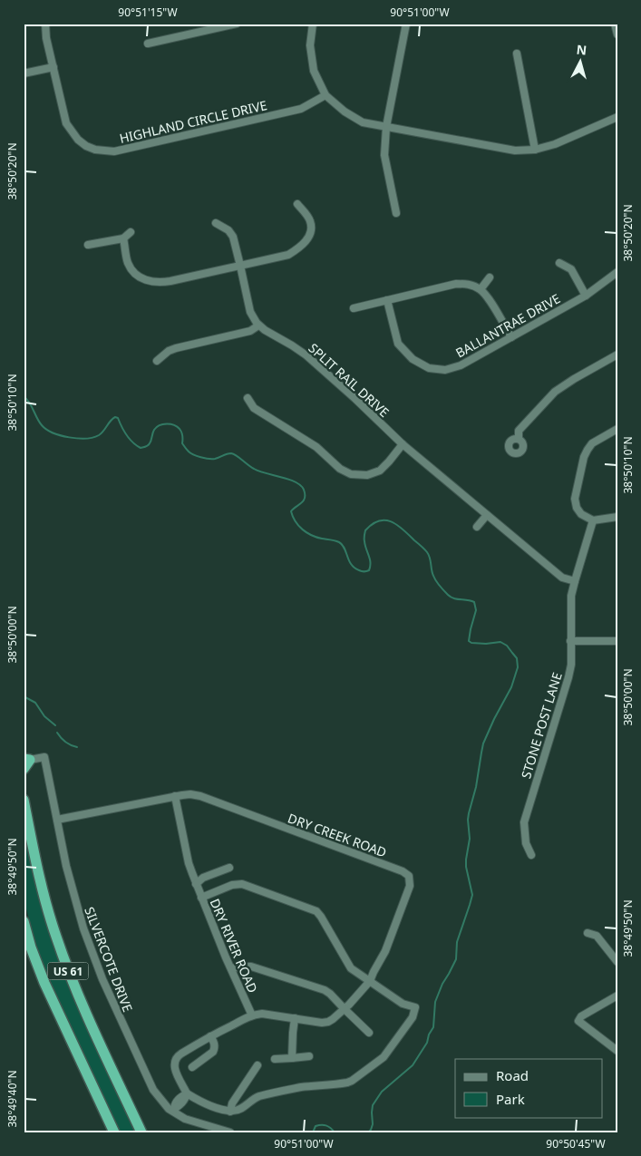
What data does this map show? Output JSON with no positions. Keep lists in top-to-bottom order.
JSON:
{
  "streets": {
    "highway": ["US 61"],
    "street": [
      "HIGHLAND CIRCLE DRIVE",
      "BALLANTRAE DRIVE",
      "SPLIT RAIL DRIVE",
      "STONE POST LANE",
      "DRY CREEK ROAD",
      "DRY RIVER ROAD",
      "SILVERCOTE DRIVE"
    ]
  },
  "crossings": [
    ["SPLIT RAIL DRIVE", "STONE POST LANE"],
    ["DRY CREEK ROAD", "DRY RIVER ROAD"],
    ["DRY CREEK ROAD", "SILVERCOTE DRIVE"]
  ],
  "legend": ["Road", "Park"],
  "north": "top",
  "coordinates": [
    "90°51'15\"W",
    "90°51'00\"W",
    "38°50'20\"N",
    "38°50'10\"N",
    "38°50'00\"N",
    "38°49'50\"N",
    "38°49'40\"N",
    "90°50'45\"W"
  ]
}
